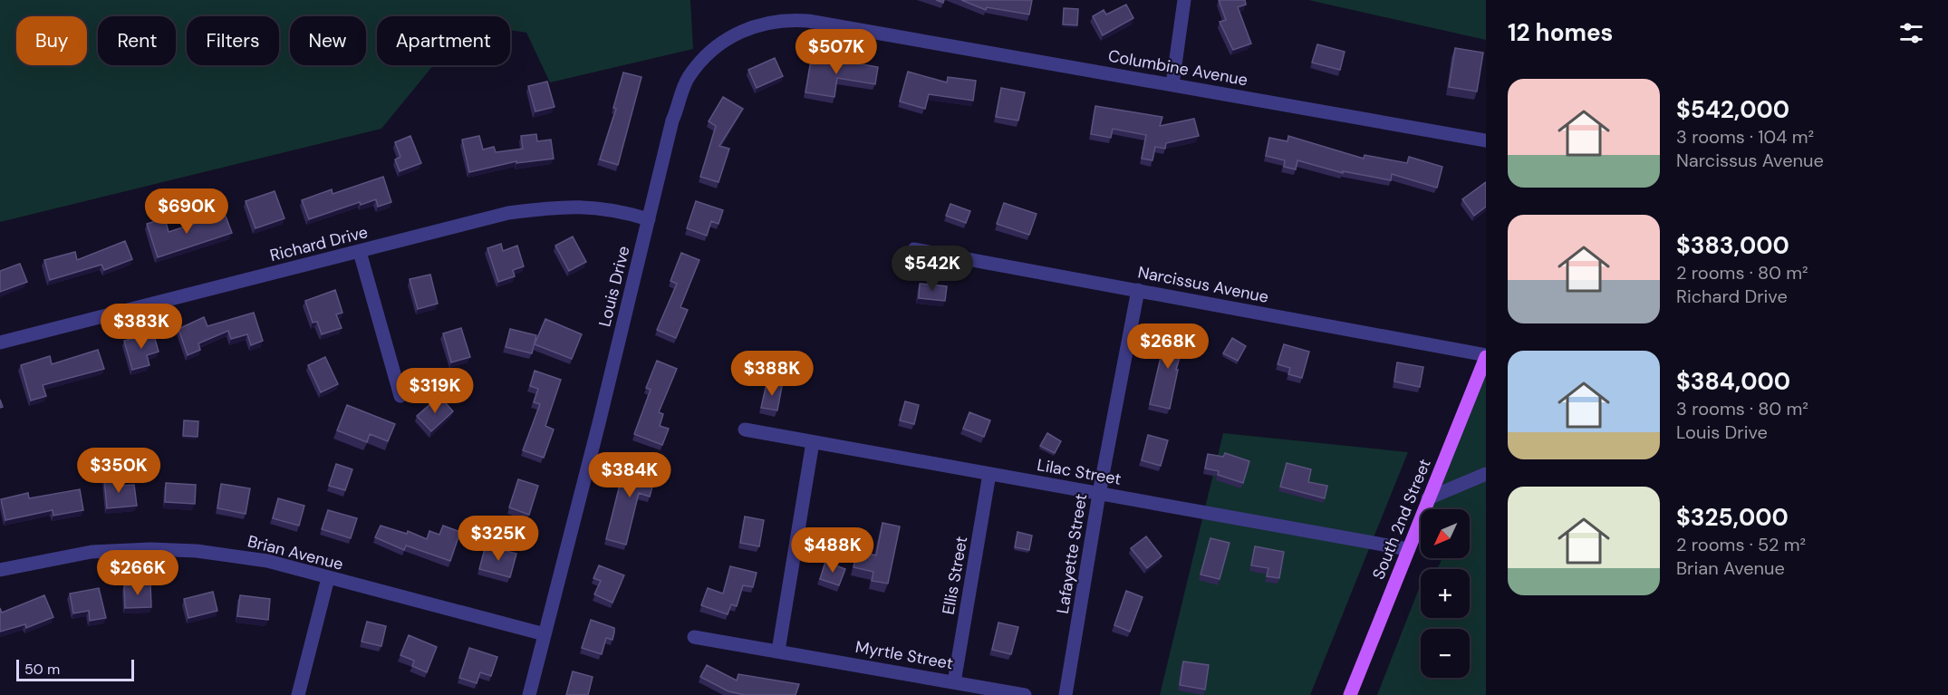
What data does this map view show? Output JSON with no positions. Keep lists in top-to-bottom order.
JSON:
{
  "streets": {
    "main road": ["South 2nd Street"],
    "street": [
      "Columbine Avenue",
      "Richard Drive",
      "Narcissus Avenue",
      "Louis Drive",
      "Lilac Street",
      "Brian Avenue",
      "Lafayette Street",
      "Ellis Street",
      "Myrtle Street"
    ]
  },
  "crossings": [
    ["Columbine Avenue", "Louis Drive"],
    ["Richard Drive", "Louis Drive"],
    ["Narcissus Avenue", "South 2nd Street"],
    ["Narcissus Avenue", "Lafayette Street"],
    ["Louis Drive", "Brian Avenue"],
    ["Lilac Street", "South 2nd Street"],
    ["Lilac Street", "Lafayette Street"],
    ["Lilac Street", "Ellis Street"],
    ["Ellis Street", "Myrtle Street"]
  ],
  "scale_bar": "50 m",
  "north": "bottom left",
  "page": {
    "heading": "12 homes",
    "chip": [
      "Buy",
      "Rent",
      "Filters",
      "New",
      "Apartment"
    ],
    "price": [
      "$507K",
      "$690K",
      "$542K",
      "$383K",
      "$268K",
      "$388K",
      "$319K",
      "$350K",
      "$384K",
      "$325K",
      "$488K",
      "$266K"
    ],
    "list": [
      {
        "name": "$542,000",
        "note": "3 rooms · 104 m² · Narcissus Avenue"
      },
      {
        "name": "$383,000",
        "note": "2 rooms · 80 m² · Richard Drive"
      },
      {
        "name": "$384,000",
        "note": "3 rooms · 80 m² · Louis Drive"
      },
      {
        "name": "$325,000",
        "note": "2 rooms · 52 m² · Brian Avenue"
      }
    ],
    "map_buttons": ["+", "−"],
    "scale": "50 m"
  }
}
